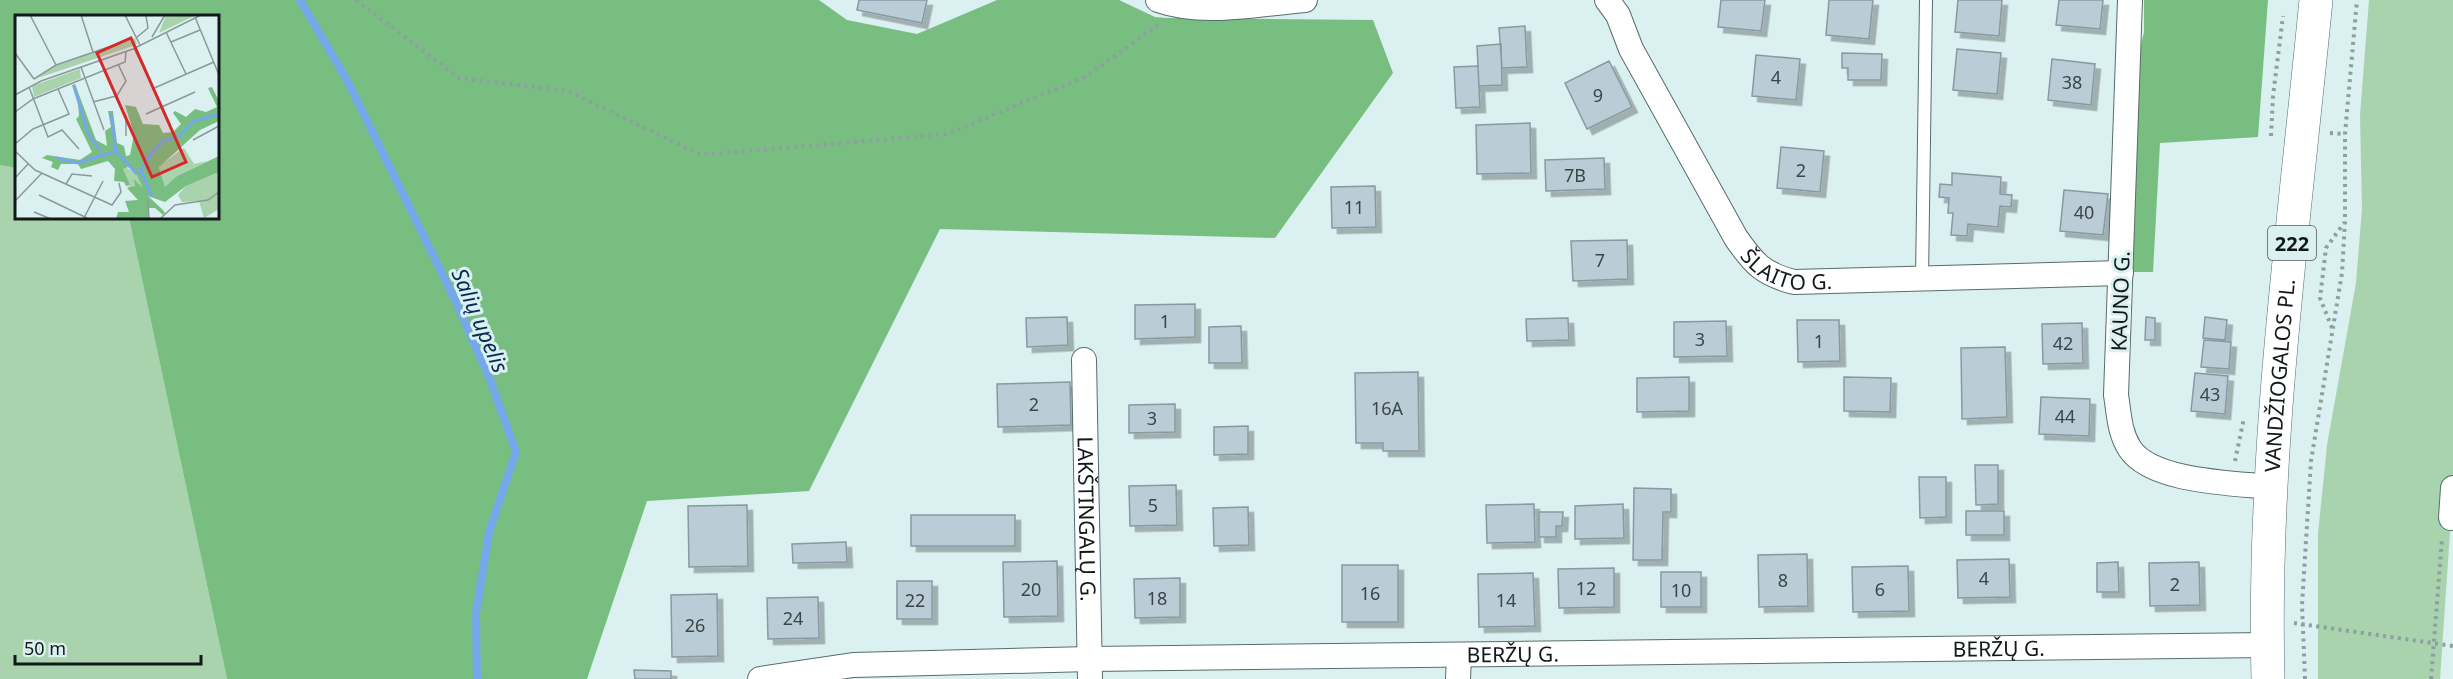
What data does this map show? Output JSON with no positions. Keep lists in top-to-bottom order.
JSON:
{
  "streets": {
    "main road": ["222", "VANDŽIOGALOS PL."],
    "street": [
      "ŠLAITO G.",
      "KAUNO G.",
      "LAKŠTINGALŲ G.",
      "BERŽŲ G."
    ]
  },
  "crossings": [
    ["ŠLAITO G.", "KAUNO G."],
    ["KAUNO G.", "VANDŽIOGALOS PL."],
    ["VANDŽIOGALOS PL.", "BERŽŲ G."],
    ["LAKŠTINGALŲ G.", "BERŽŲ G."]
  ],
  "water": ["Salių upelis"],
  "house_numbers": [
    "4",
    "38",
    "9",
    "2",
    "7B",
    "11",
    "40",
    "7",
    "1",
    "3",
    "1",
    "42",
    "43",
    "2",
    "16A",
    "44",
    "3",
    "5",
    "4",
    "8",
    "2",
    "12",
    "20",
    "6",
    "10",
    "16",
    "18",
    "22",
    "14",
    "24",
    "26"
  ],
  "scale_bar": "50 m"
}
